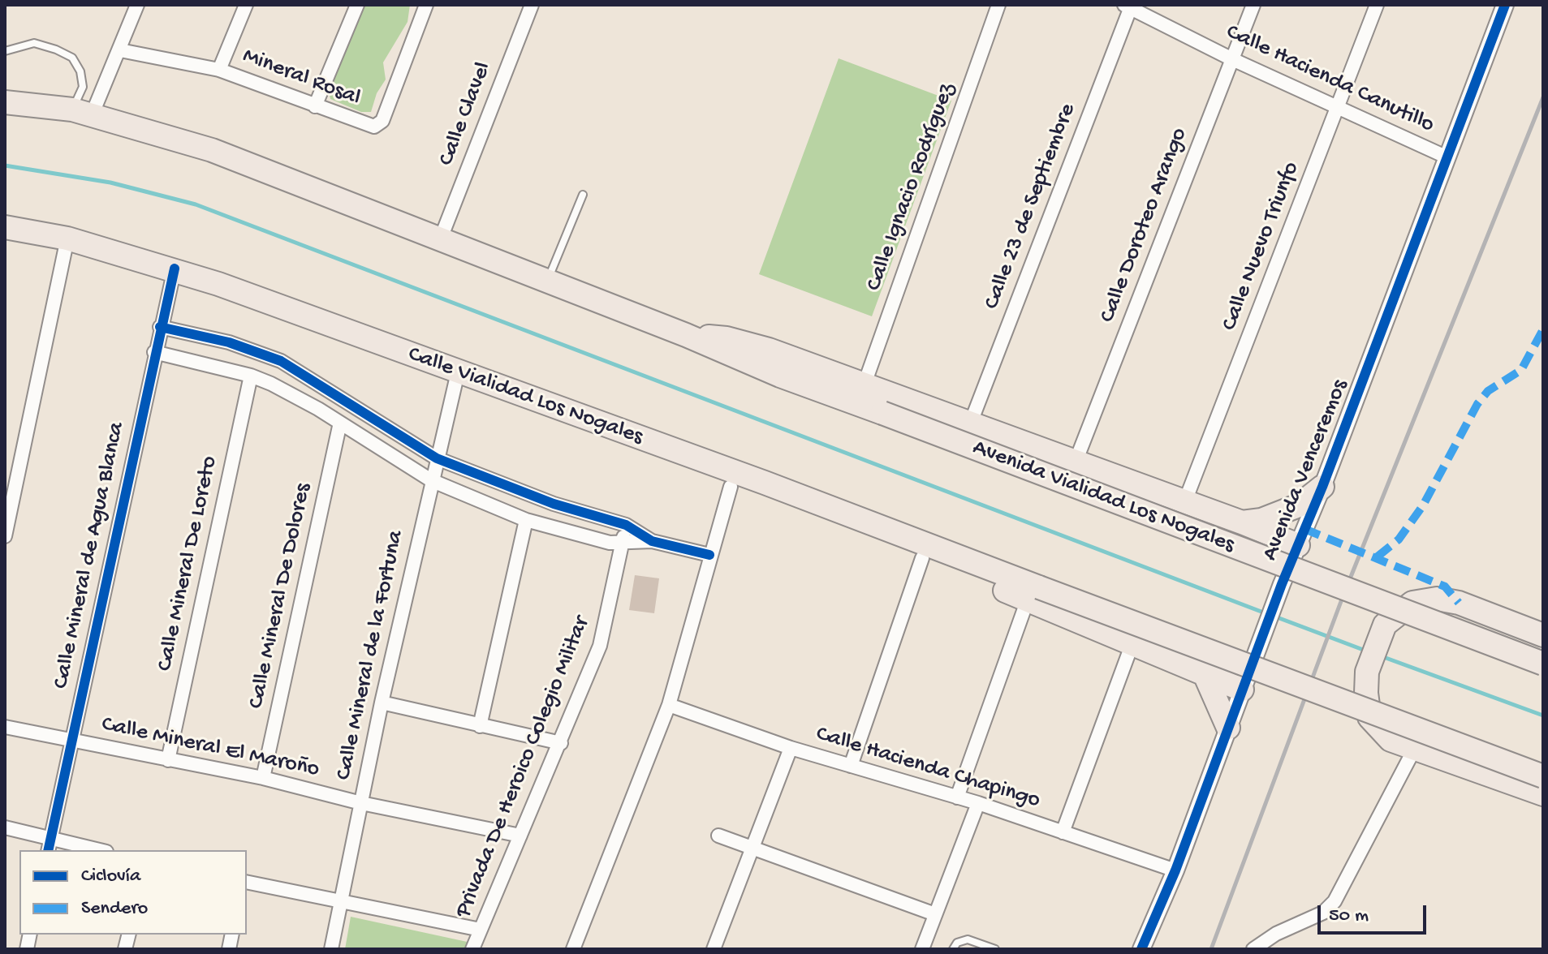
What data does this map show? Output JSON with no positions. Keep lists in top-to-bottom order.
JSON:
{
  "streets": {
    "highway": ["Calle Vialidad Los Nogales", "Avenida Vialidad Los Nogales"],
    "street": [
      "Mineral Rosal",
      "Calle Hacienda Canutillo",
      "Calle Clavel",
      "Calle Ignacio Rodríguez",
      "Calle 23 de Septiembre",
      "Calle Doroteo Arango",
      "Calle Nuevo Triunfo",
      "Avenida Venceremos",
      "Calle Mineral de Agua Blanca",
      "Calle Mineral De Loreto",
      "Calle Mineral De Dolores",
      "Calle Mineral de la Fortuna",
      "Calle Mineral El Maroño",
      "Privada De Heroico Colegio Militar",
      "Calle Hacienda Chapingo"
    ]
  },
  "crossings": [
    ["Calle Hacienda Canutillo", "Calle 23 de Septiembre"],
    ["Calle Hacienda Canutillo", "Calle Doroteo Arango"],
    ["Calle Hacienda Canutillo", "Calle Nuevo Triunfo"],
    ["Calle Hacienda Canutillo", "Avenida Venceremos"],
    ["Calle Vialidad Los Nogales", "Calle Mineral de Agua Blanca"],
    ["Calle Vialidad Los Nogales", "Calle Mineral de la Fortuna"],
    ["Avenida Venceremos", "Calle Hacienda Chapingo"],
    ["Calle Mineral de Agua Blanca", "Calle Mineral El Maroño"],
    ["Calle Mineral De Loreto", "Calle Mineral El Maroño"],
    ["Calle Mineral De Dolores", "Calle Mineral El Maroño"],
    ["Calle Mineral de la Fortuna", "Calle Mineral El Maroño"],
    ["Calle Mineral El Maroño", "Privada De Heroico Colegio Militar"]
  ],
  "legend": ["Ciclovía", "Sendero"],
  "scale_bar": "50 m"
}
